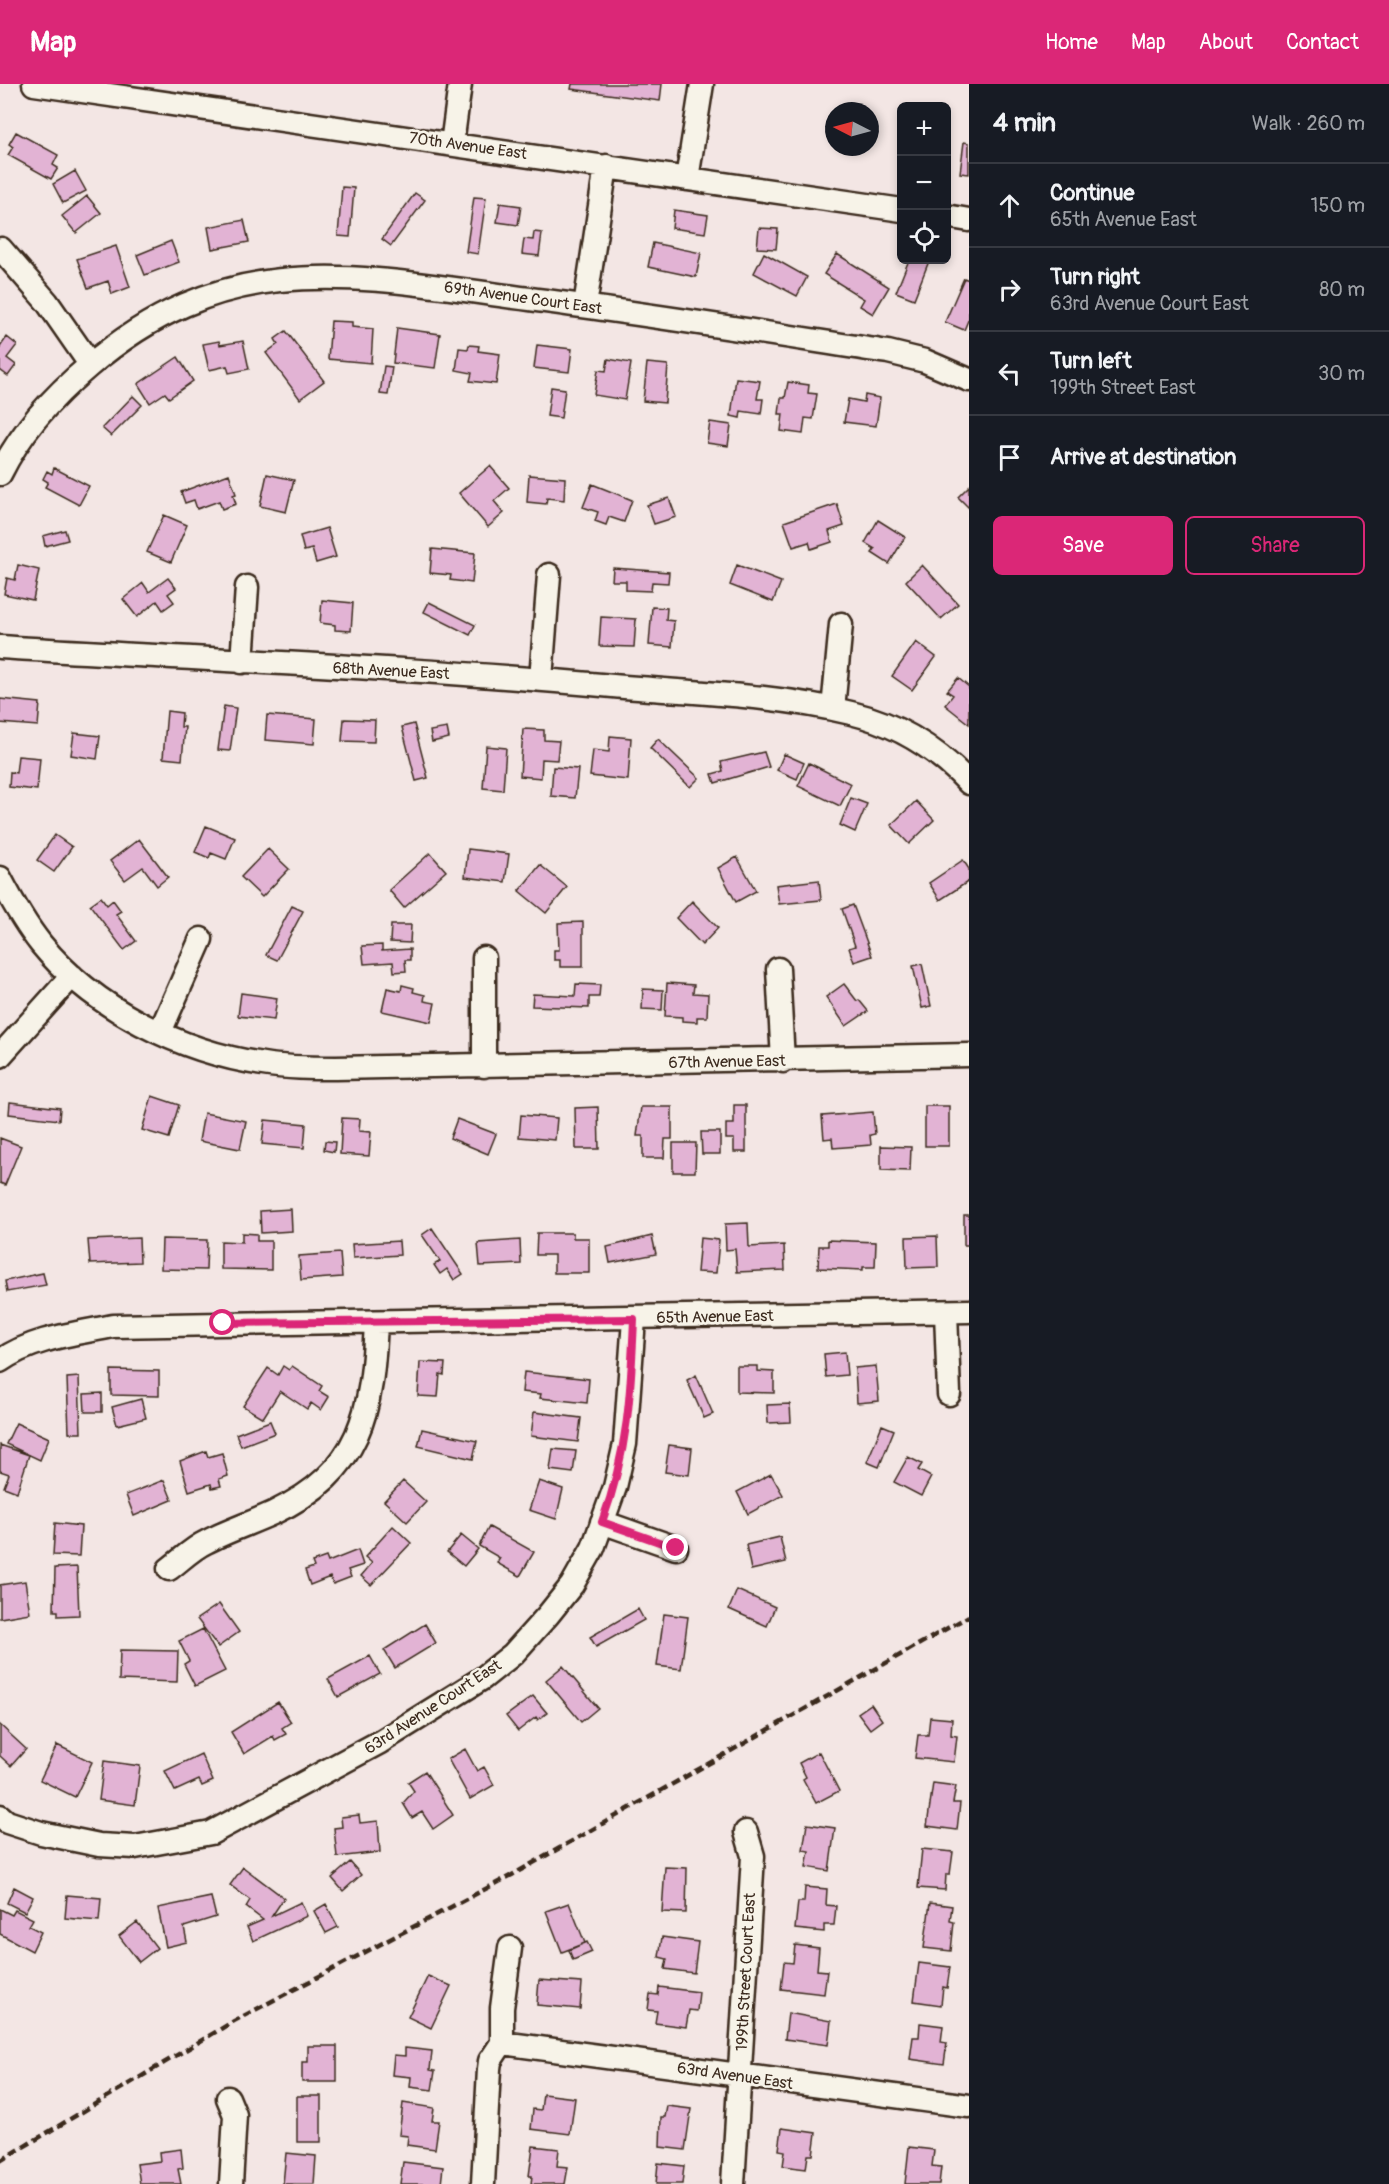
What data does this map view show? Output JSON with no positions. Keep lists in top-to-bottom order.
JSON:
{
  "streets": {
    "street": [
      "70th Avenue East",
      "69th Avenue Court East",
      "68th Avenue East",
      "67th Avenue East",
      "65th Avenue East",
      "63rd Avenue Court East",
      "199th Street Court East",
      "63rd Avenue East"
    ]
  },
  "crossings": [
    ["65th Avenue East", "63rd Avenue Court East"],
    ["199th Street Court East", "63rd Avenue East"]
  ],
  "north": "left",
  "page": {
    "header": "Map",
    "nav": [
      "Home",
      "Map",
      "About",
      "Contact"
    ],
    "heading": ["4 min", "Walk · 260 m"],
    "map_buttons": ["+", "−"],
    "list": [
      ["Continue", "65th Avenue East", "150 m"],
      ["Turn right", "63rd Avenue Court East", "80 m"],
      ["Turn left", "199th Street East", "30 m"],
      "Arrive at destination"
    ],
    "buttons": ["Save", "Share"]
  }
}
